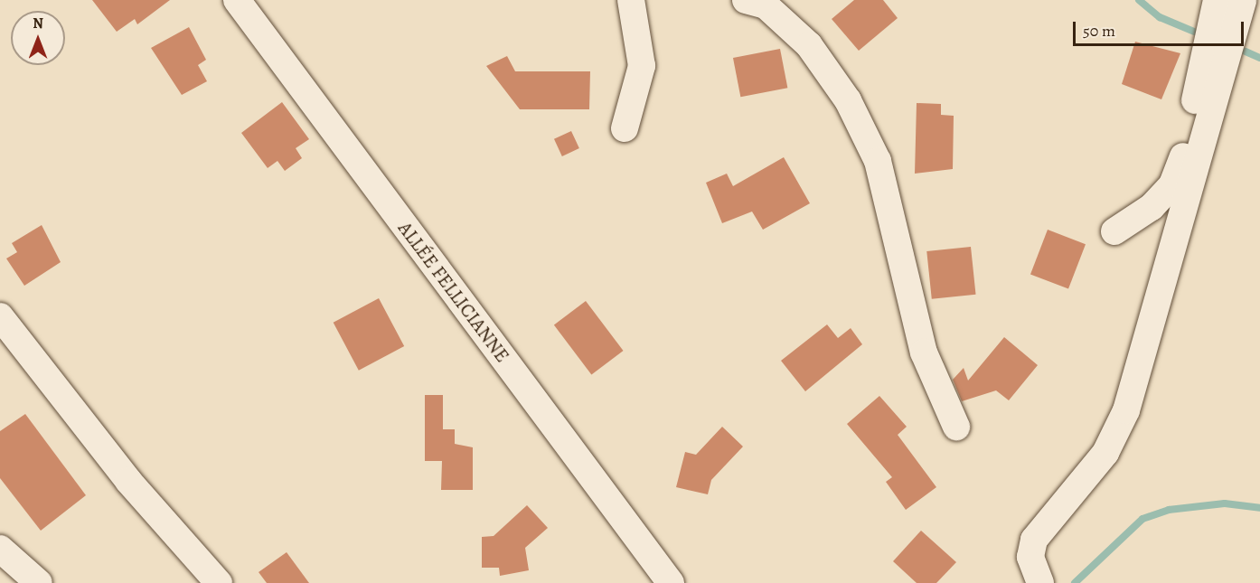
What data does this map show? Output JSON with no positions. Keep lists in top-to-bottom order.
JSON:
{
  "streets": {
    "street": ["ALLÉE FELLICIANNE"]
  },
  "scale_bar": "50 m",
  "north": "top"
}
